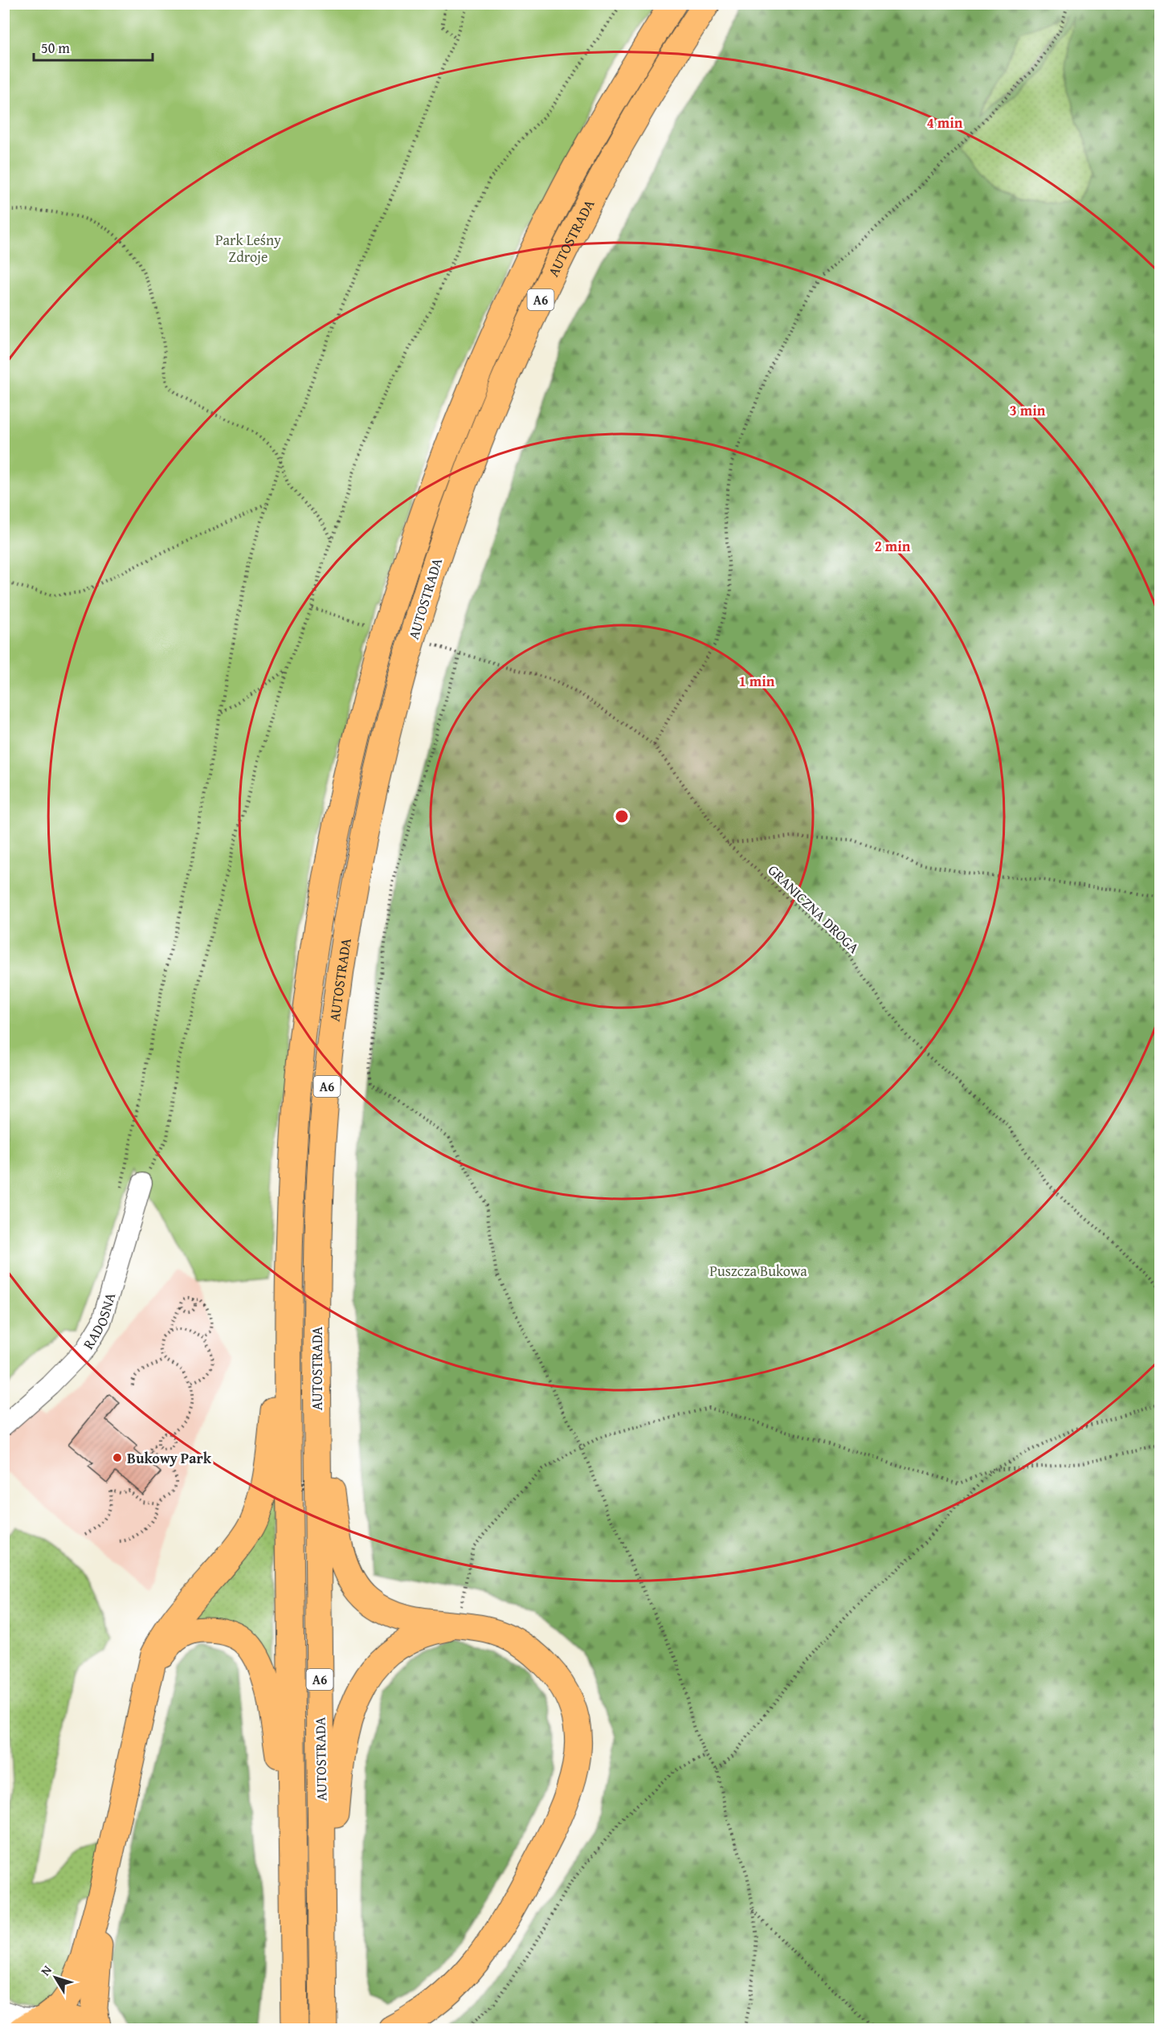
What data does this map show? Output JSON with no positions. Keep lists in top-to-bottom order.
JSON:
{
  "streets": {
    "highway": ["AUTOSTRADA", "A6"],
    "street": ["RADOSNA"],
    "path": ["GRANICZNA DROGA"]
  },
  "parks": ["Park Leśny Zdroje", "Puszcza Bukowa"],
  "places": ["Bukowy Park"],
  "scale_bar": "50 m",
  "north": "top left",
  "rings": [
    "4 min",
    "3 min",
    "2 min",
    "1 min"
  ]
}
